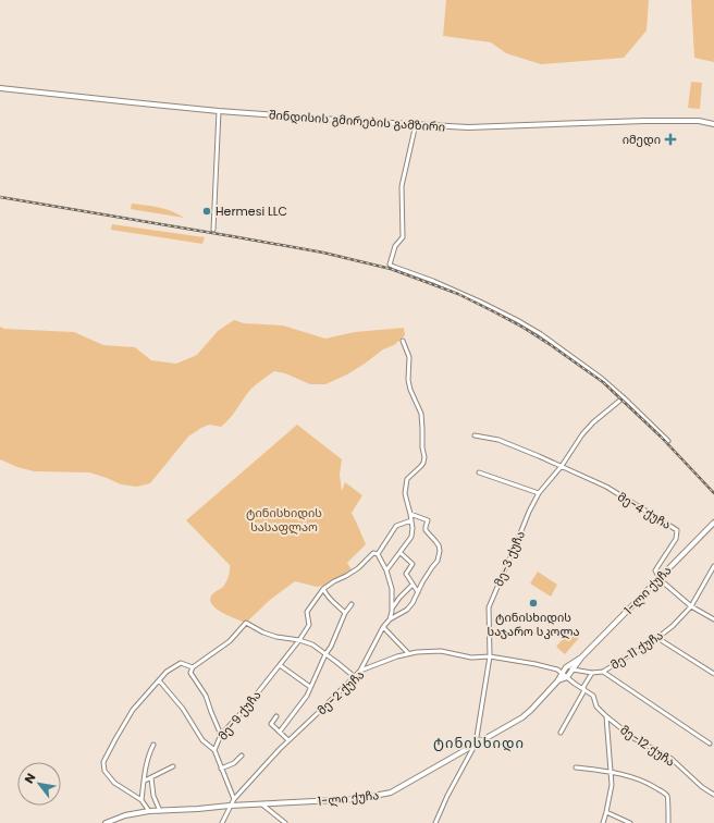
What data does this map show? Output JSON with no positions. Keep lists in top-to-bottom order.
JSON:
{
  "streets": {
    "main road": ["შინდისის გმირების გამზირი", "1-ლი ქუჩა"],
    "street": [
      "მე-4 ქუჩა",
      "მე-3 ქუჩა",
      "მე-11 ქუჩა",
      "მე-2 ქუჩა",
      "მე-9 ქუჩა",
      "მე-12 ქუჩა"
    ]
  },
  "crossings": [
    ["მე-4 ქუჩა", "მე-3 ქუჩა"],
    ["მე-4 ქუჩა", "1-ლი ქუჩა"],
    ["მე-3 ქუჩა", "1-ლი ქუჩა"],
    ["მე-3 ქუჩა", "მე-2 ქუჩა"],
    ["1-ლი ქუჩა", "მე-11 ქუჩა"],
    ["1-ლი ქუჩა", "მე-2 ქუჩა"],
    ["1-ლი ქუჩა", "მე-12 ქუჩა"],
    ["მე-2 ქუჩა", "მე-9 ქუჩა"],
    ["მე-2 ქუჩა", "მე-12 ქუჩა"]
  ],
  "districts": ["ტინისხიდი"],
  "parks": ["ტინისხიდის სასაფლაო"],
  "places": {
    "health": ["იმედი"],
    "other": ["Hermesi LLC", "ტინისხიდის საჯარო სკოლა"]
  },
  "north": "top left"
}
